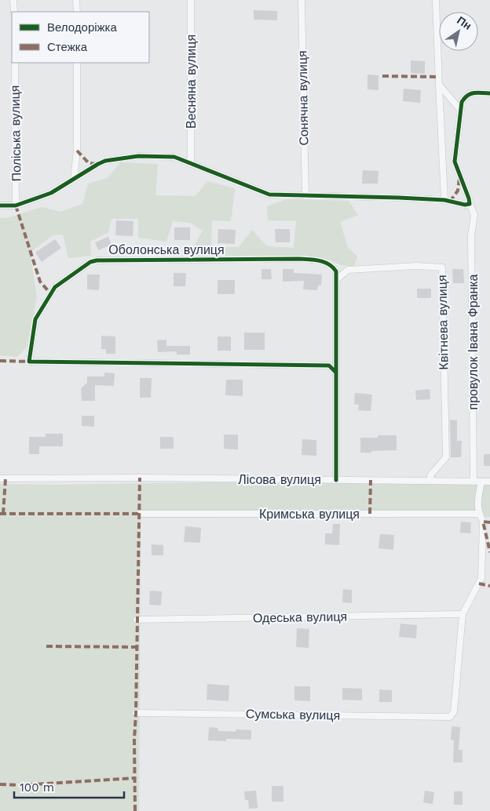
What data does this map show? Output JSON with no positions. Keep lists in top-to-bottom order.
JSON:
{
  "streets": {
    "street": [
      "Весняна вулиця",
      "Сонячна вулиця",
      "Поліська вулиця",
      "Оболонська вулиця",
      "Квітнева вулиця",
      "провулок Івана Франка",
      "Лісова вулиця",
      "Кримська вулиця",
      "Одеська вулиця",
      "Сумська вулиця"
    ]
  },
  "crossings": [
    ["Оболонська вулиця", "Квітнева вулиця"],
    ["Оболонська вулиця", "Лісова вулиця"],
    ["Квітнева вулиця", "Лісова вулиця"],
    ["провулок Івана Франка", "Лісова вулиця"],
    ["Одеська вулиця", "Сумська вулиця"]
  ],
  "legend": ["Велодоріжка", "Стежка"],
  "scale_bar": "100 m",
  "north": "top right"
}
